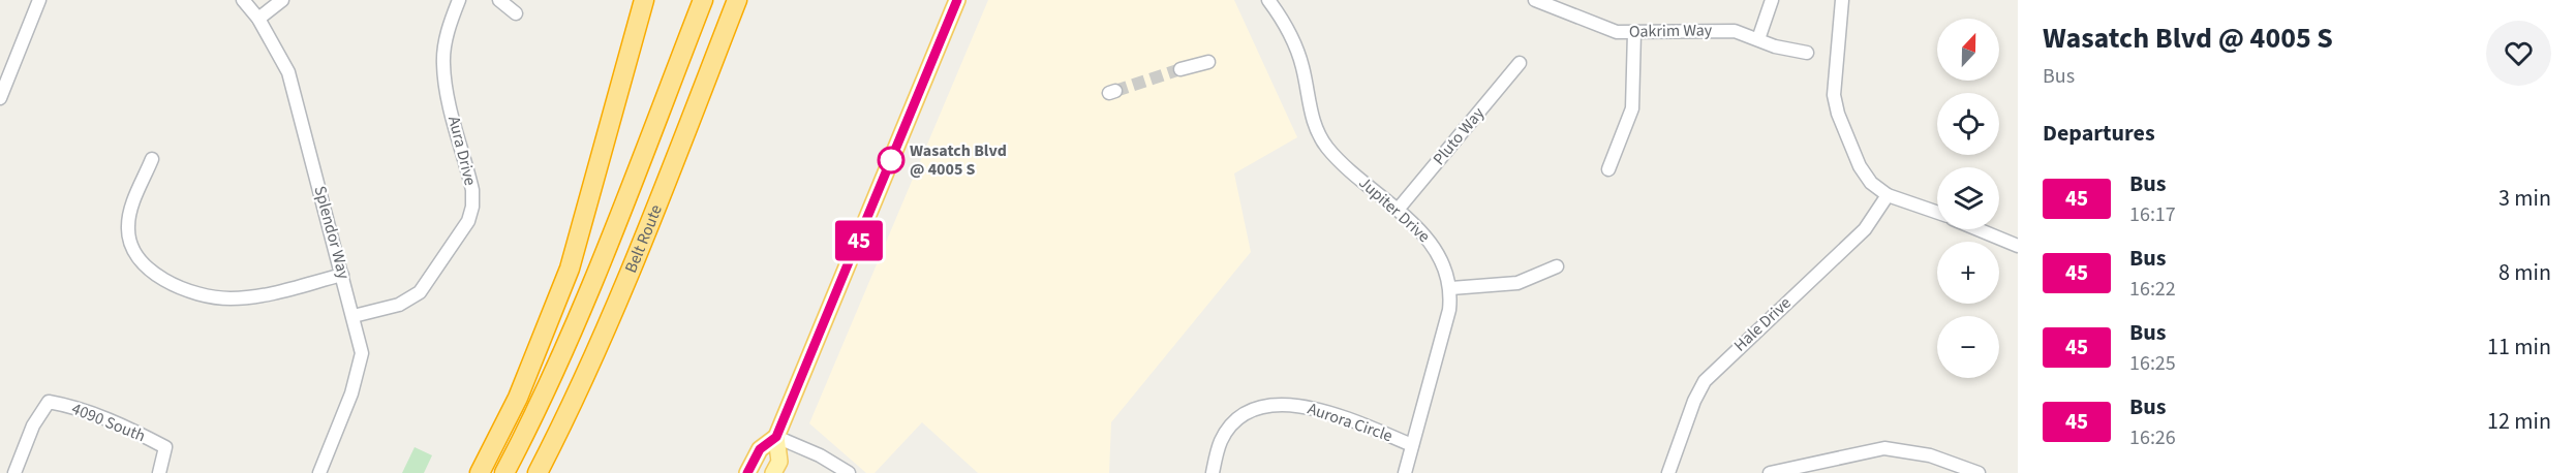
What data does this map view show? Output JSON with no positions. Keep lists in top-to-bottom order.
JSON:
{
  "streets": {
    "highway": ["Belt Route"],
    "street": [
      "Oakrim Way",
      "Pluto Way",
      "Aura Drive",
      "Jupiter Drive",
      "Splendor Way",
      "Hale Drive",
      "4090 South",
      "Aurora Circle"
    ]
  },
  "crossings": [
    ["Pluto Way", "Jupiter Drive"],
    ["Aura Drive", "Splendor Way"],
    ["Jupiter Drive", "Aurora Circle"]
  ],
  "places": ["Wasatch Blvd @ 4005 S"],
  "lines": ["bus line 45"],
  "north": "top",
  "page": {
    "on_map": "45",
    "heading": [
      ["Wasatch Blvd @ 4005 S", "Bus"],
      "Departures"
    ],
    "map_buttons": ["+", "−"],
    "list": [
      {
        "mark": "45",
        "name": "Bus",
        "note": "16:17",
        "value": "3 min"
      },
      {
        "mark": "45",
        "name": "Bus",
        "note": "16:22",
        "value": "8 min"
      },
      {
        "mark": "45",
        "name": "Bus",
        "note": "16:25",
        "value": "11 min"
      },
      {
        "mark": "45",
        "name": "Bus",
        "note": "16:26",
        "value": "12 min"
      }
    ]
  }
}
